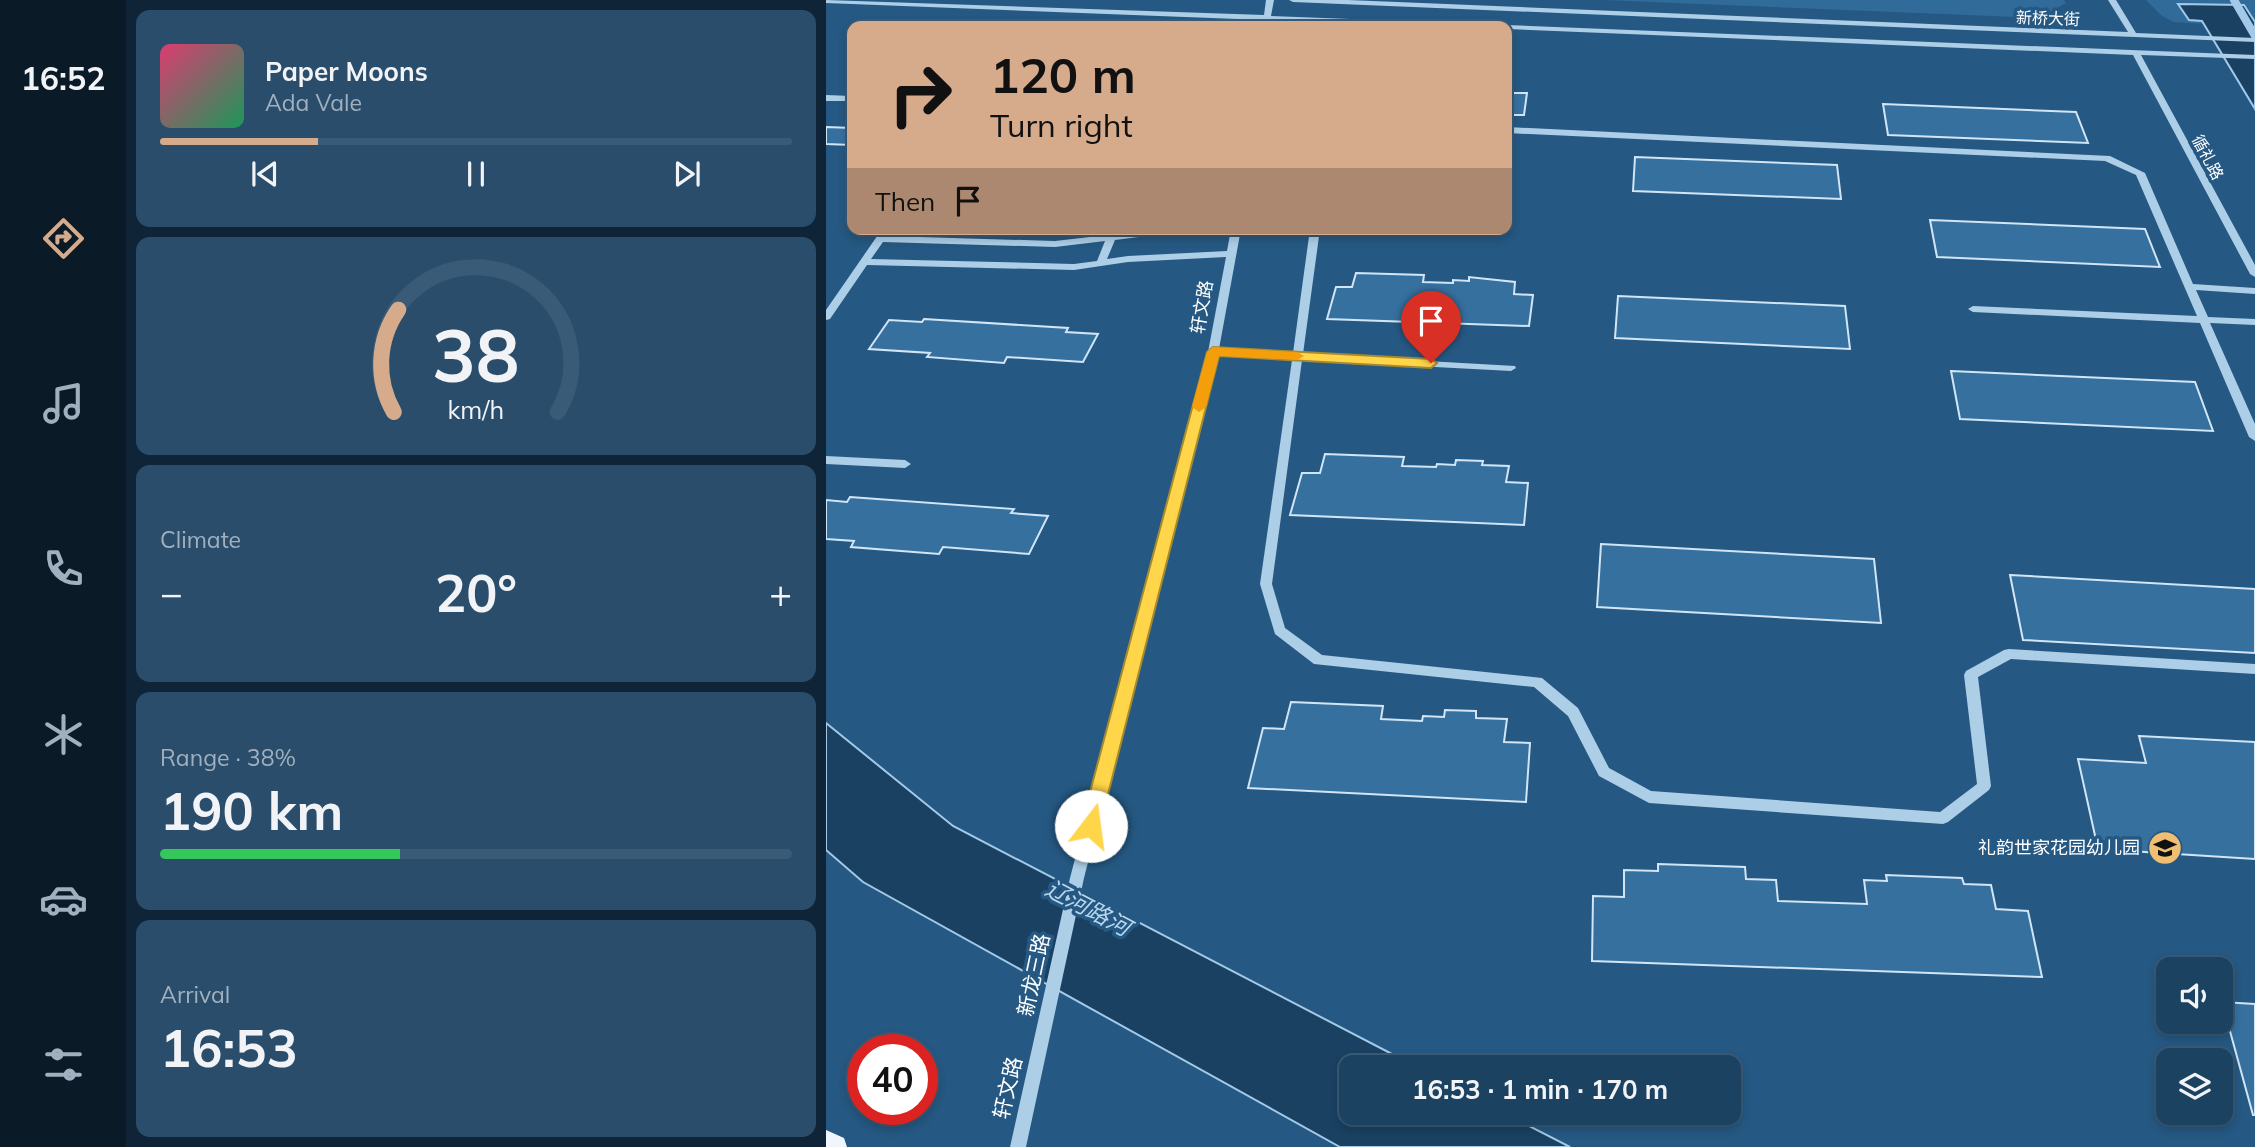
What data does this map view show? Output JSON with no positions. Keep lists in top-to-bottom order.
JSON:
{
  "streets": {
    "street": [
      "新桥大街",
      "循礼路",
      "轩文路",
      "新龙三路"
    ]
  },
  "crossings": [
    ["新桥大街", "循礼路"],
    ["轩文路", "新龙三路"]
  ],
  "water": ["辽河路河"],
  "places": {
    "school or university": ["礼韵世家花园幼儿园"]
  },
  "page": {
    "tabs": "16:52",
    "turn": ["120 m", "Turn right"],
    "song": ["Paper Moons", "Ada Vale"],
    "then": "Then",
    "tile": [
      "Climate",
      ["Range · 38%", "190 km"],
      ["Arrival", "16:53"]
    ],
    "heat": ["−", "20°", "+"],
    "limit": "40",
    "trip": "16:53 · 1 min · 170 m",
    "gauge": ["38", "km/h"]
  }
}
